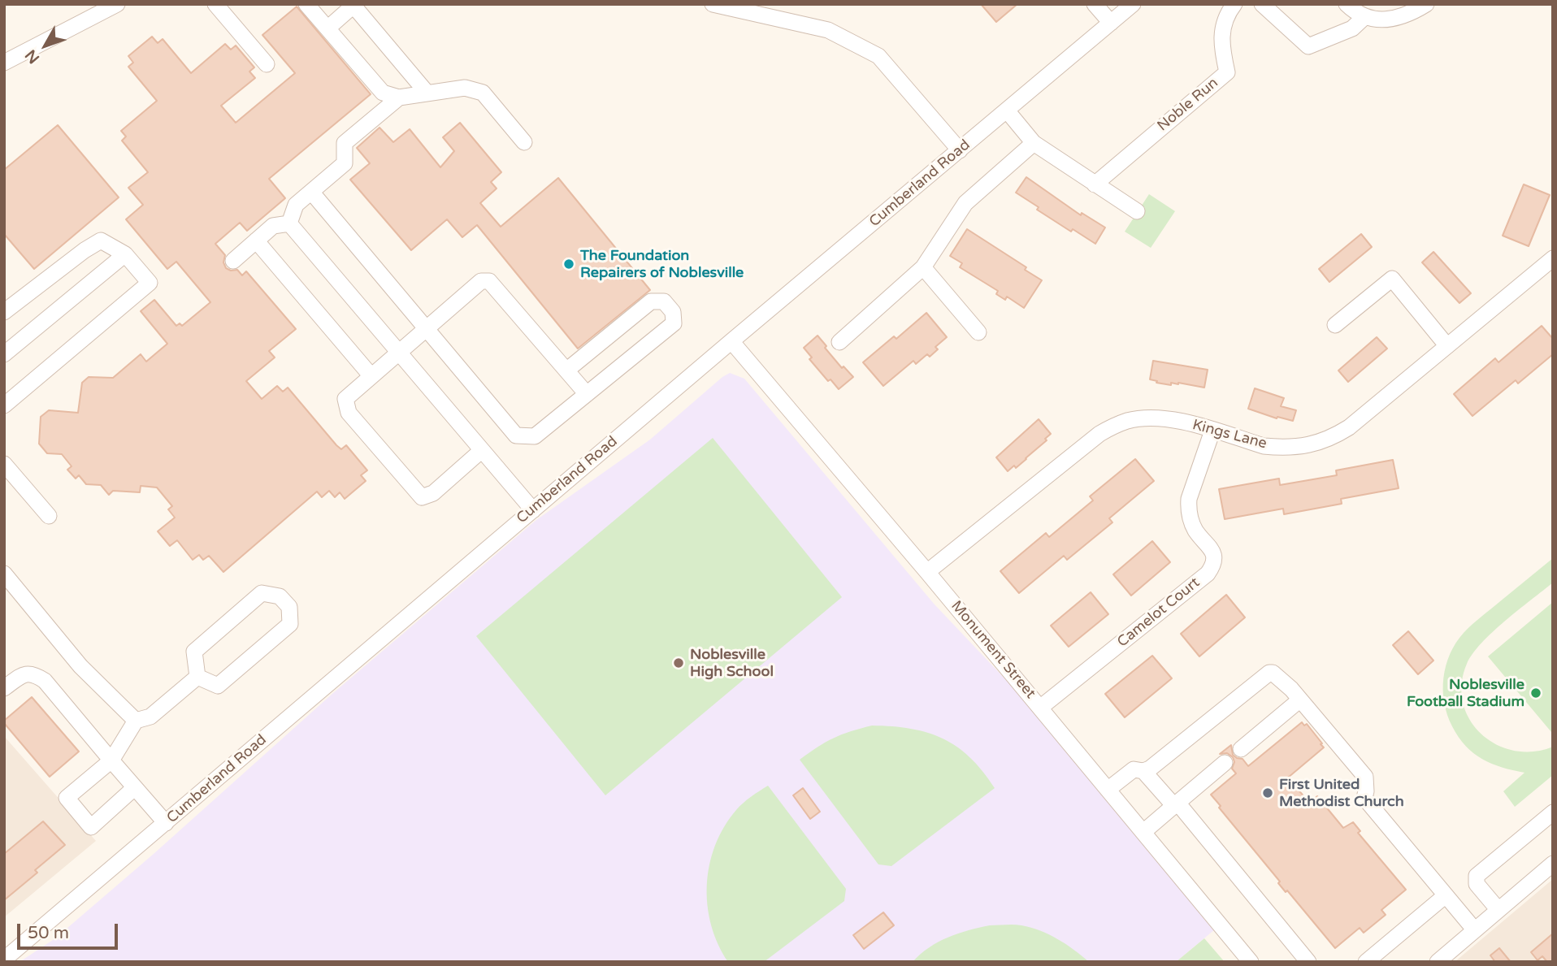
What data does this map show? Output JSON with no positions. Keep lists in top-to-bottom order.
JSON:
{
  "streets": {
    "street": [
      "Noble Run",
      "Cumberland Road",
      "Kings Lane",
      "Camelot Court",
      "Monument Street"
    ]
  },
  "crossings": [
    ["Cumberland Road", "Monument Street"],
    ["Kings Lane", "Camelot Court"],
    ["Kings Lane", "Monument Street"],
    ["Camelot Court", "Monument Street"]
  ],
  "places": [
    "The Foundation Repairers of Noblesville",
    "Noblesville High School",
    "Noblesville Football Stadium",
    "First United Methodist Church"
  ],
  "scale_bar": "50 m",
  "north": "bottom left"
}
